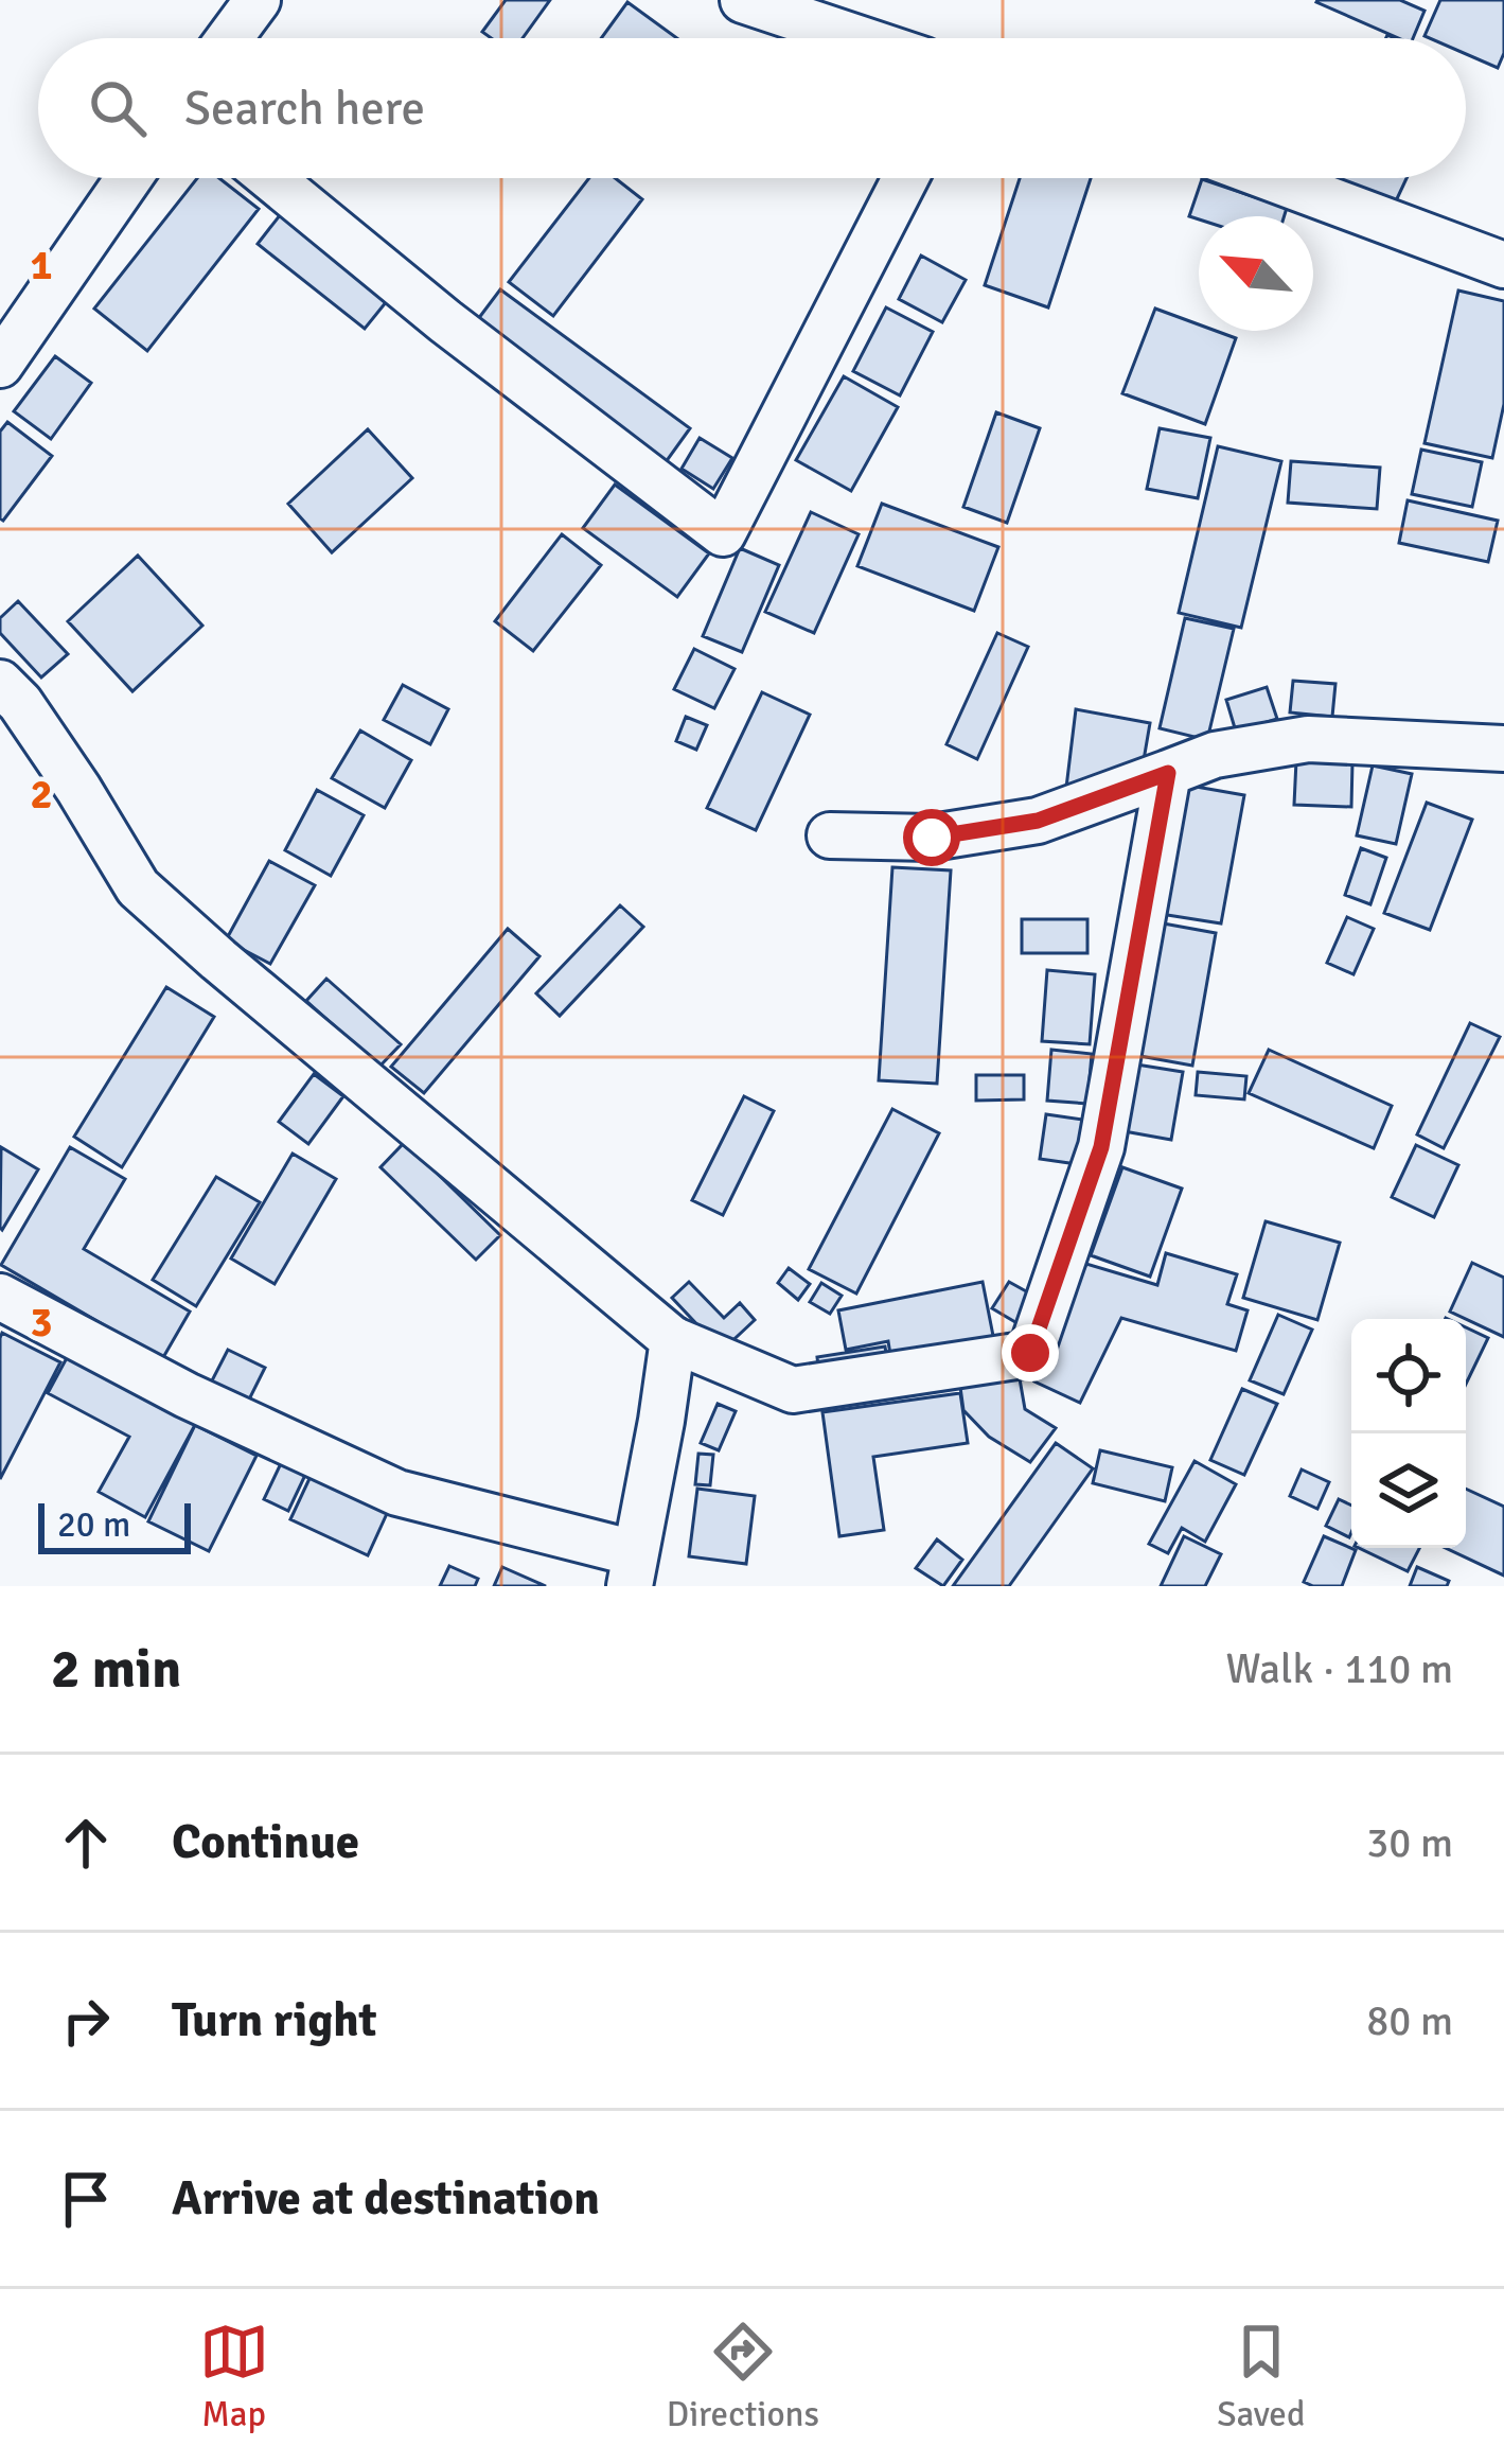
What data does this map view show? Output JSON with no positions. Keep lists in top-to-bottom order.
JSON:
{
  "scale_bar": "20 m",
  "north": "top left",
  "page": {
    "search": "Search here",
    "scale": "20 m",
    "heading": ["2 min", "Walk · 110 m"],
    "list": [
      ["Continue", "30 m"],
      ["Turn right", "80 m"],
      "Arrive at destination"
    ],
    "nav": ["Map", "Directions", "Saved"]
  },
  "grid": {
    "rows": ["1", "2", "3"]
  }
}
